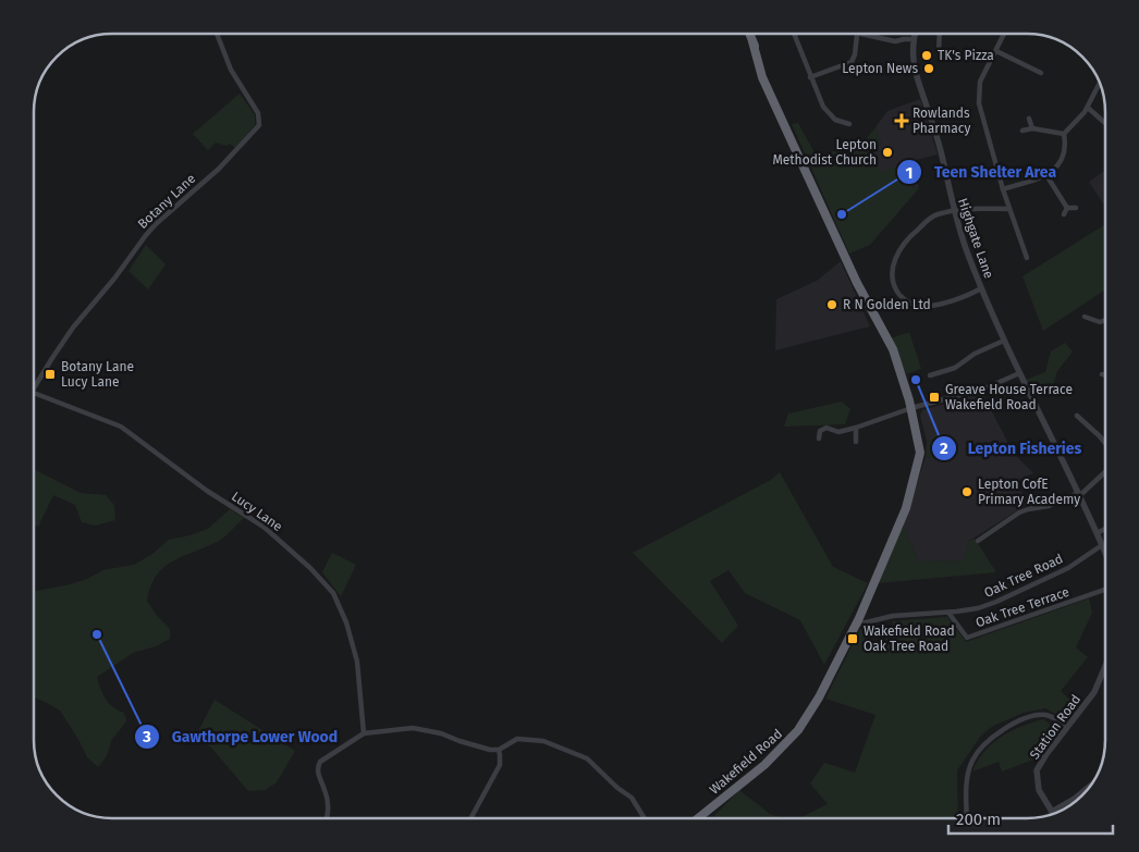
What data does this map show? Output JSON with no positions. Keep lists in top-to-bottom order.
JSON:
{
  "streets": {
    "highway": ["Wakefield Road"],
    "street": [
      "Botany Lane",
      "Highgate Lane",
      "Lucy Lane",
      "Oak Tree Road",
      "Oak Tree Terrace",
      "Station Road"
    ]
  },
  "crossings": [
    ["Oak Tree Road", "Oak Tree Terrace"],
    ["Oak Tree Road", "Wakefield Road"]
  ],
  "places": {
    "other": [
      "TK's Pizza",
      "Lepton News",
      "Lepton Methodist Church",
      "Teen Shelter Area",
      "R N Golden Ltd",
      "Lepton Fisheries",
      "Lepton CofE Primary Academy",
      "Gawthorpe Lower Wood"
    ],
    "health": ["Rowlands Pharmacy"],
    "transit": ["Botany Lane Lucy Lane", "Greave House Terrace Wakefield Road", "Wakefield Road Oak Tree Road"]
  },
  "scale_bar": "200 m"
}
